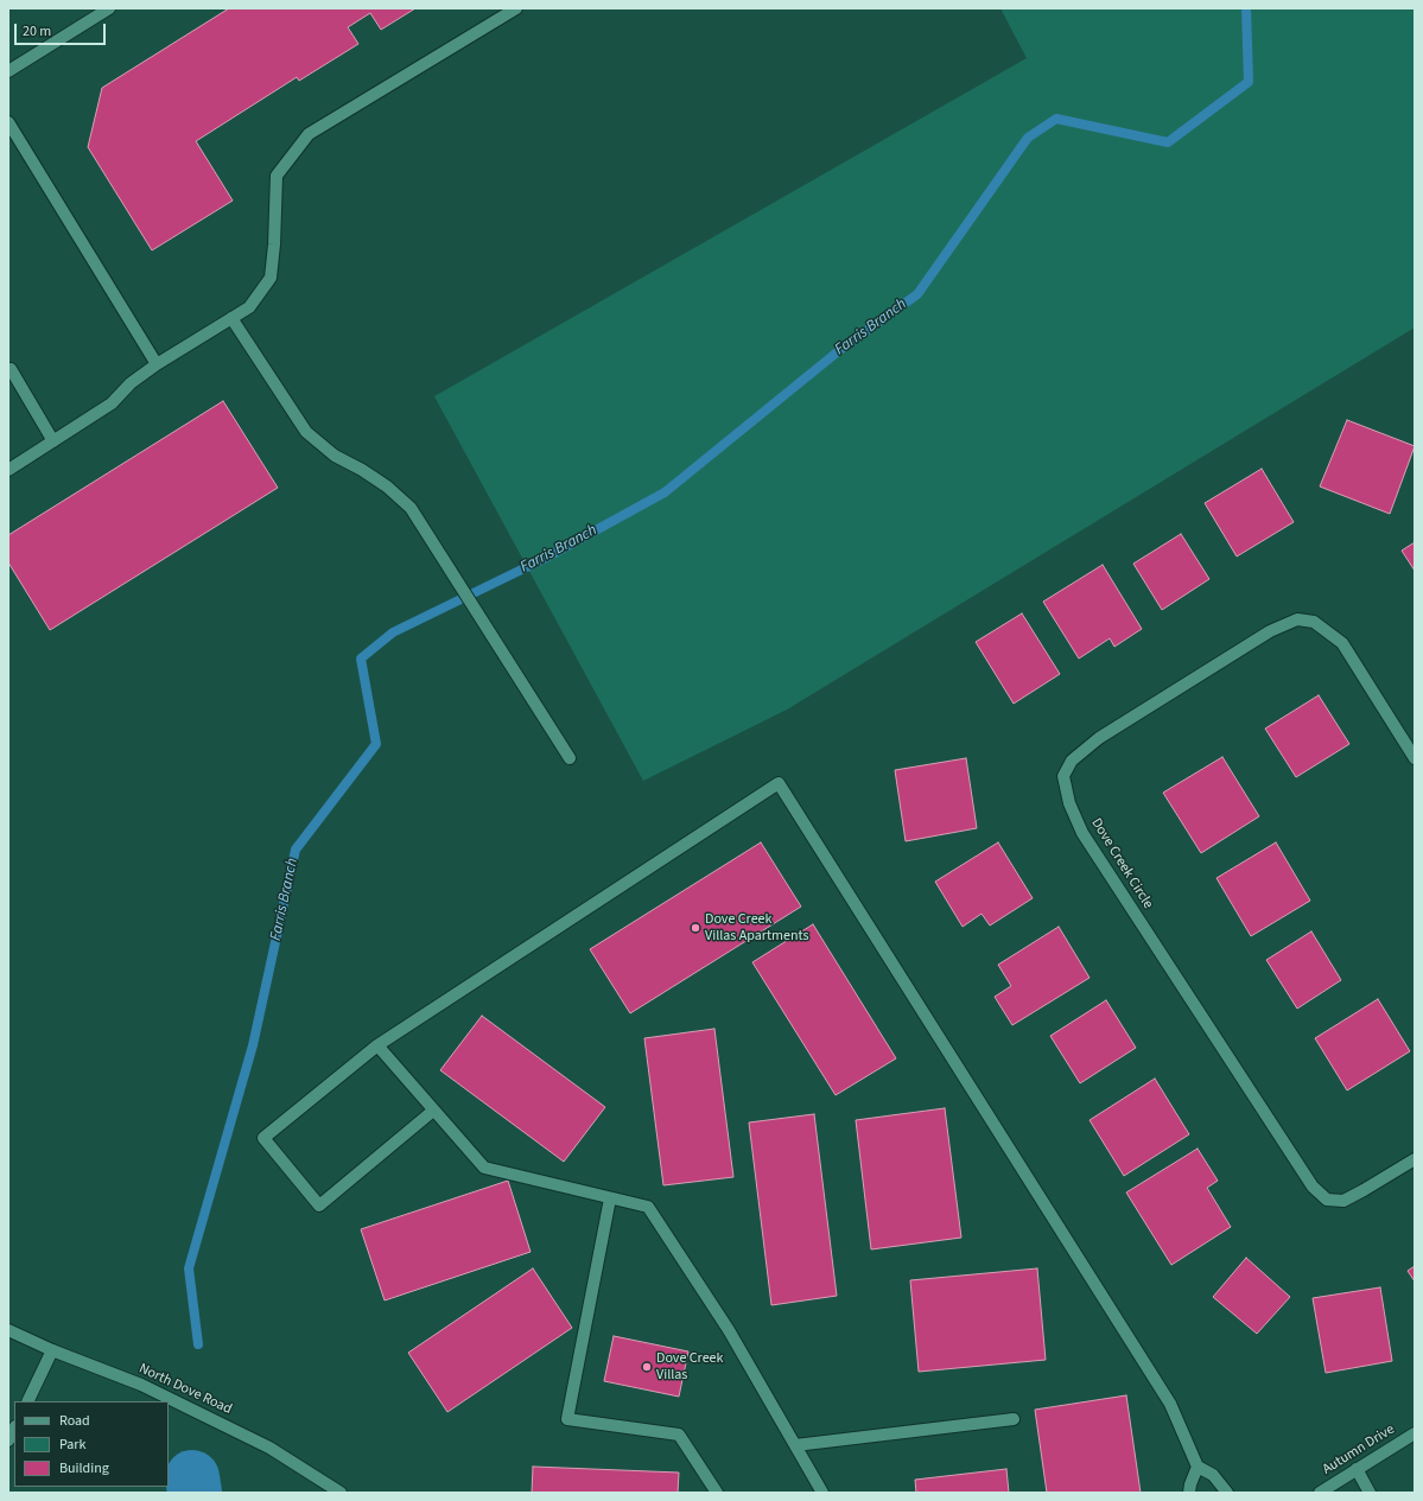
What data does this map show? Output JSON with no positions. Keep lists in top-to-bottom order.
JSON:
{
  "streets": {
    "street": ["Dove Creek Circle", "North Dove Road", "Autumn Drive"]
  },
  "water": ["Farris Branch"],
  "places": ["Dove Creek Villas Apartments", "Dove Creek Villas"],
  "legend": ["Road", "Park", "Building"],
  "scale_bar": "20 m"
}
